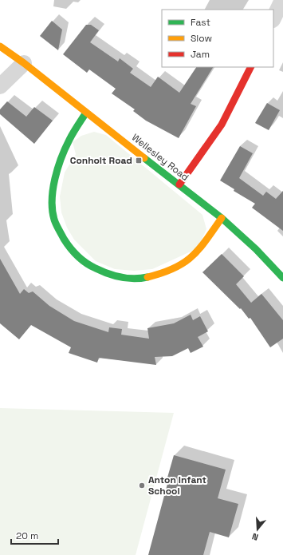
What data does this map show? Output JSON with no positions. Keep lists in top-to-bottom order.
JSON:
{
  "streets": {
    "street": ["Wellesley Road"]
  },
  "places": {
    "transit": ["Conholt Road"],
    "other": ["Anton Infant School"]
  },
  "legend": ["Fast", "Slow", "Jam"],
  "scale_bar": "20 m",
  "north": "bottom"
}
